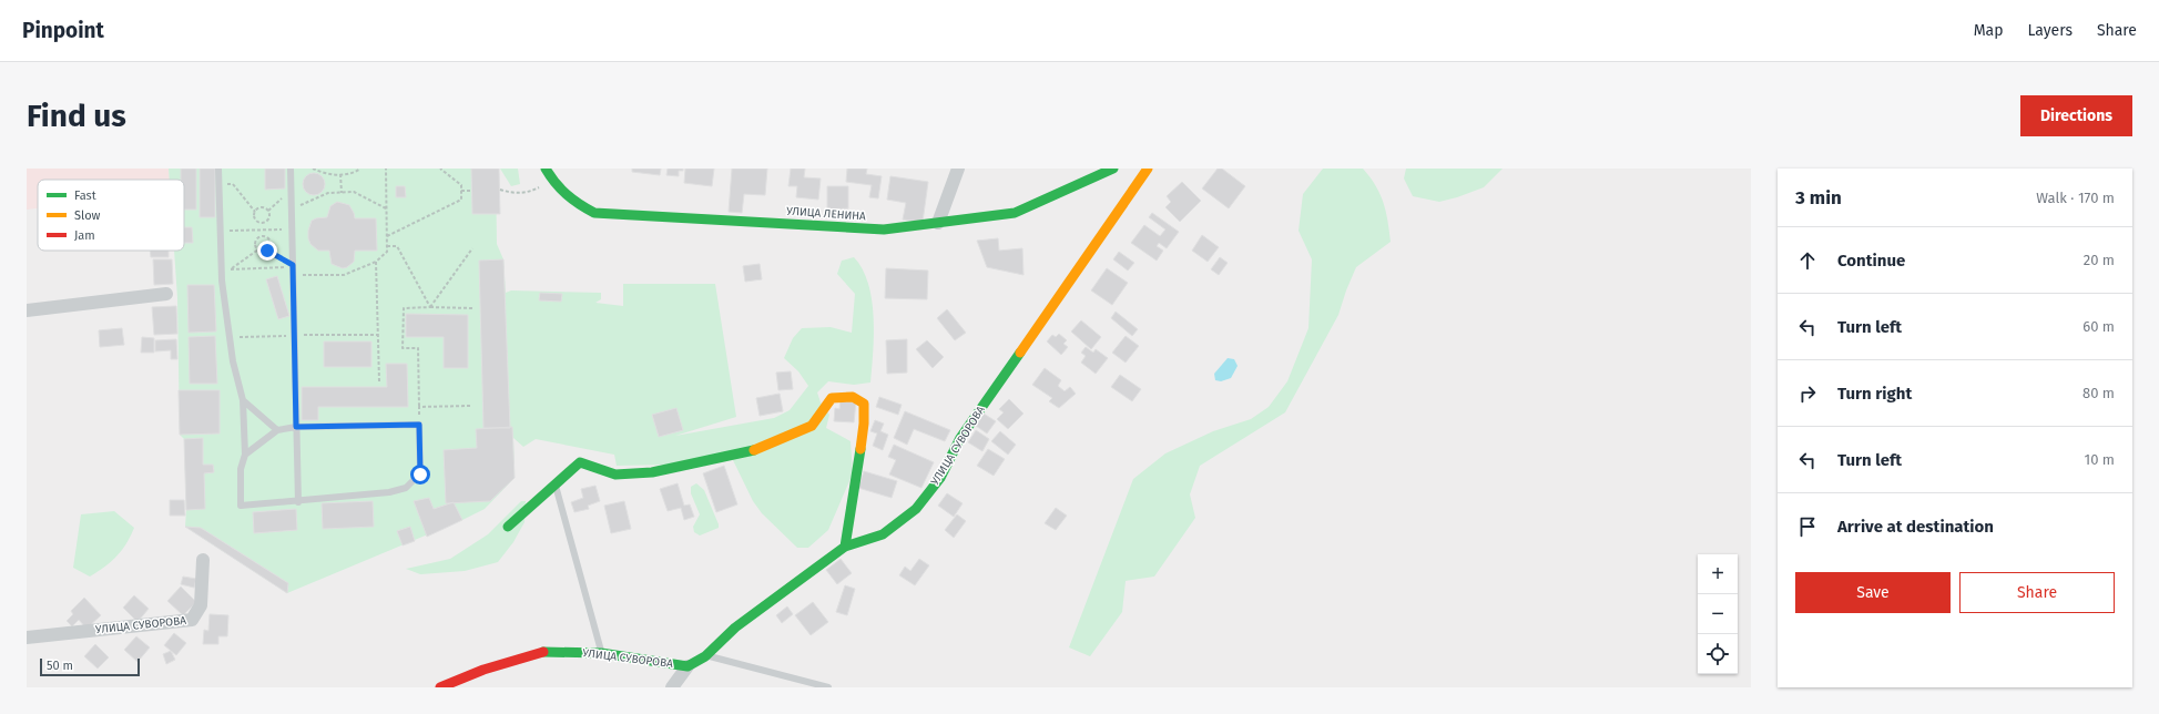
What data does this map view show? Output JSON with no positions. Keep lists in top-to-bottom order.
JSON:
{
  "streets": {
    "street": ["УЛИЦА ЛЕНИНА", "УЛИЦА СУВОРОВА"]
  },
  "legend": ["Fast", "Slow", "Jam"],
  "scale_bar": "50 m",
  "page": {
    "header": "Pinpoint",
    "nav": ["Map", "Layers", "Share"],
    "buttons": [
      "Directions",
      ["Save", "Share"]
    ],
    "title": "Find us",
    "heading": ["3 min", "Walk · 170 m"],
    "list": [
      ["Continue", "20 m"],
      ["Turn left", "60 m"],
      ["Turn right", "80 m"],
      ["Turn left", "10 m"],
      "Arrive at destination"
    ],
    "map_buttons": ["+", "−"],
    "scale": "50 m"
  }
}
